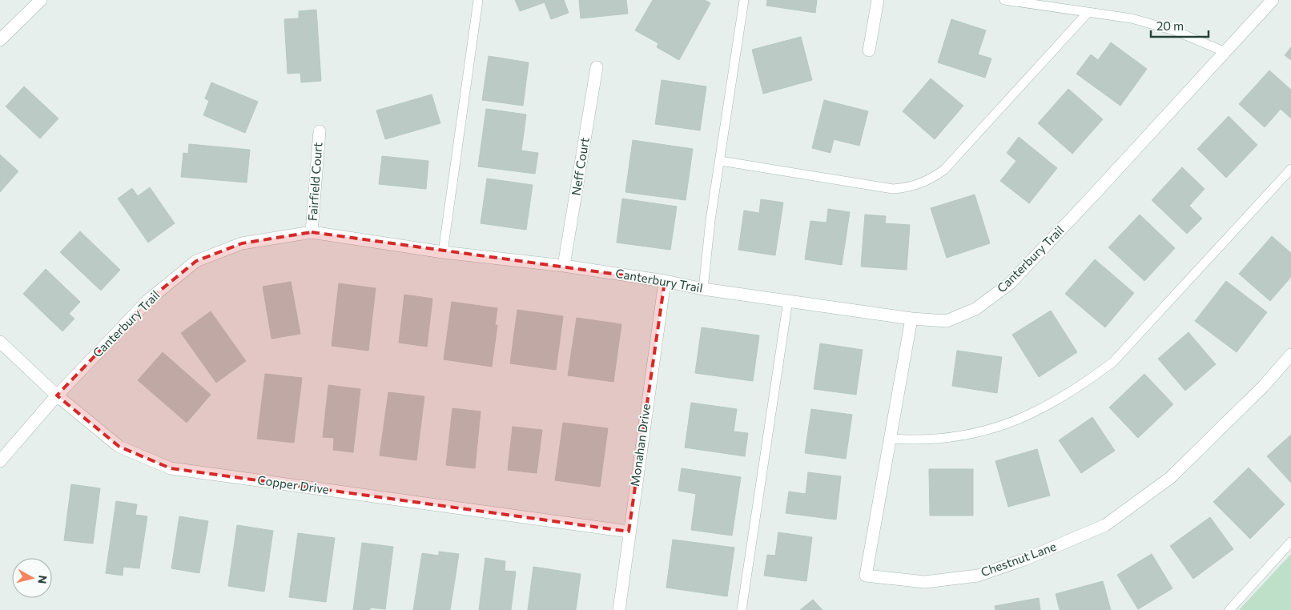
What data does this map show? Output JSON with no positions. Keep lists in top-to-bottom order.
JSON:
{
  "streets": {
    "street": [
      "Neff Court",
      "Fairfield Court",
      "Canterbury Trail",
      "Monahan Drive",
      "Copper Drive",
      "Chestnut Lane"
    ]
  },
  "crossings": [
    ["Neff Court", "Canterbury Trail"],
    ["Fairfield Court", "Canterbury Trail"],
    ["Canterbury Trail", "Monahan Drive"],
    ["Canterbury Trail", "Copper Drive"],
    ["Canterbury Trail", "Chestnut Lane"],
    ["Monahan Drive", "Copper Drive"]
  ],
  "scale_bar": "20 m",
  "north": "right"
}
